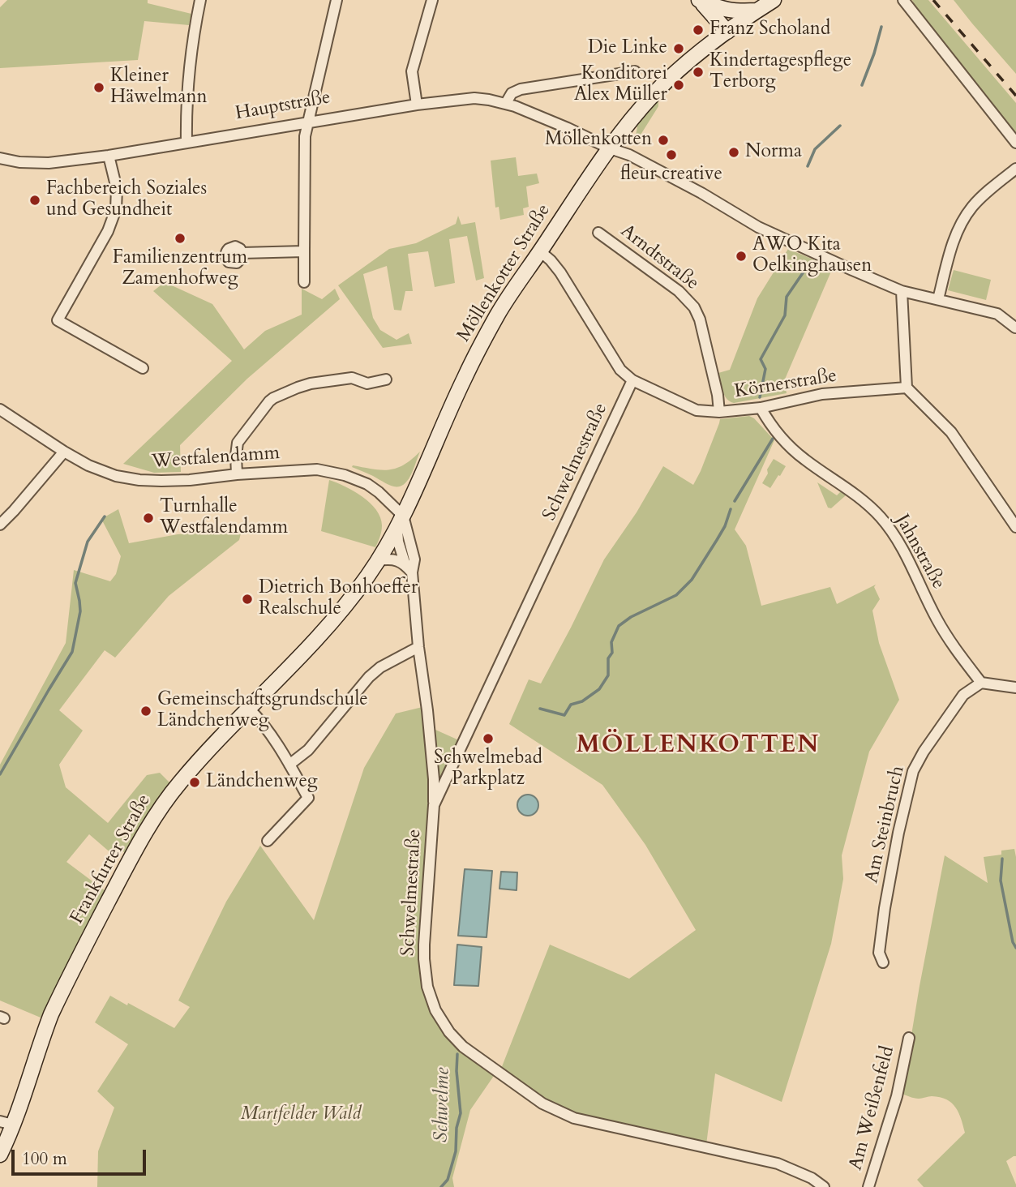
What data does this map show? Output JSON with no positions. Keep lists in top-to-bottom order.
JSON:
{
  "streets": {
    "main road": ["Möllenkotter Straße", "Frankfurter Straße"],
    "street": [
      "Hauptstraße",
      "Arndtstraße",
      "Körnerstraße",
      "Westfalendamm",
      "Schwelmestraße",
      "Jahnstraße",
      "Am Steinbruch",
      "Am Weißenfeld"
    ]
  },
  "crossings": [
    ["Hauptstraße", "Möllenkotter Straße"],
    ["Arndtstraße", "Körnerstraße"],
    ["Möllenkotter Straße", "Körnerstraße"],
    ["Möllenkotter Straße", "Westfalendamm"],
    ["Möllenkotter Straße", "Frankfurter Straße"],
    ["Körnerstraße", "Schwelmestraße"],
    ["Körnerstraße", "Jahnstraße"],
    ["Westfalendamm", "Frankfurter Straße"],
    ["Jahnstraße", "Am Steinbruch"]
  ],
  "districts": ["MÖLLENKOTTEN"],
  "water": ["Schwelme"],
  "parks": ["Martfelder Wald"],
  "places": [
    "Franz Scholand",
    "Die Linke",
    "Kindertagespflege Terborg",
    "Konditorei Alex Müller",
    "Kleiner Häwelmann",
    "Möllenkotten",
    "Norma",
    "fleur creative",
    "Fachbereich Soziales und Gesundheit",
    "Familienzentrum Zamenhofweg",
    "AWO Kita Oelkinghausen",
    "Turnhalle Westfalendamm",
    "Dietrich Bonhoeffer Realschule",
    "Gemeinschaftsgrundschule Ländchenweg",
    "Schwelmebad Parkplatz",
    "Ländchenweg"
  ],
  "scale_bar": "100 m"
}
